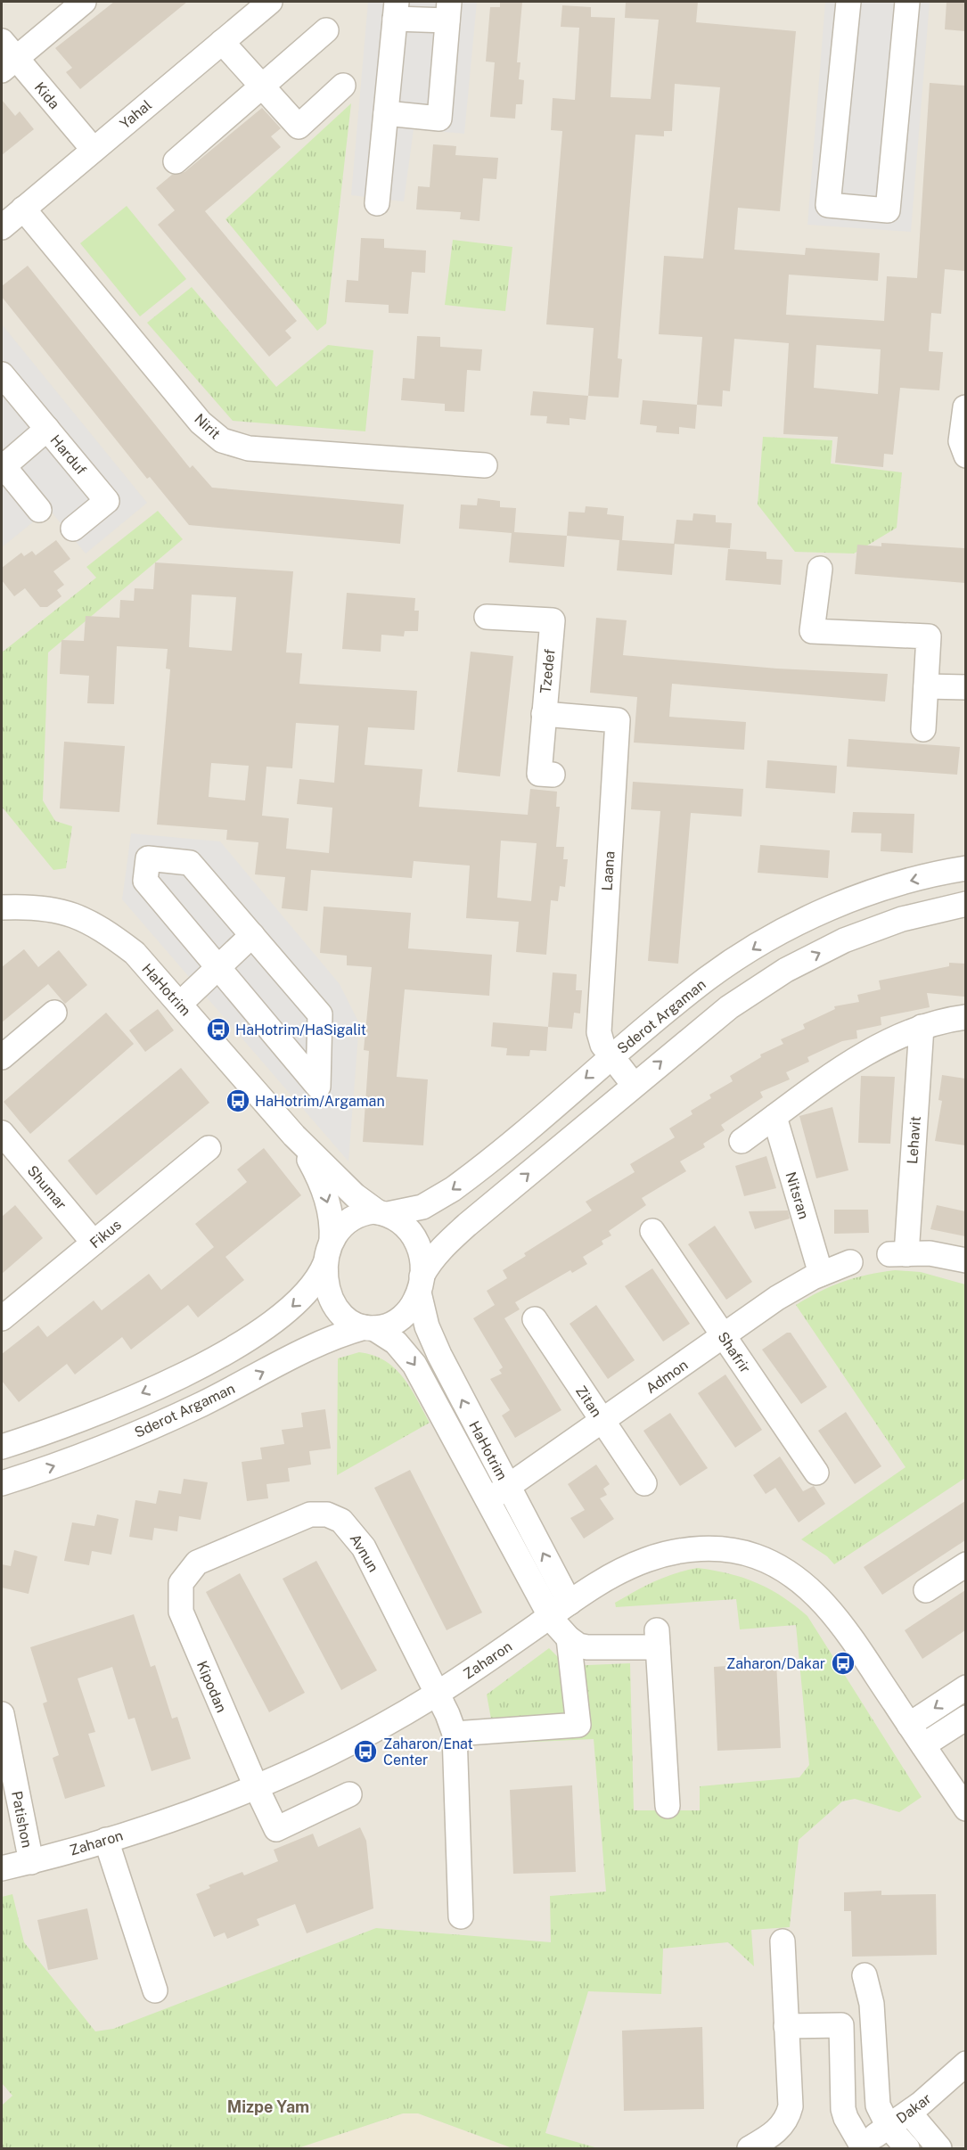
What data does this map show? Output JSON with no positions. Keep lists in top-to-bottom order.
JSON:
{
  "streets": {
    "street": [
      "Kida",
      "Yahal",
      "Nirit",
      "Harduf",
      "Tzedef",
      "Laana",
      "HaHotrim",
      "Sderot Argaman",
      "Lehavit",
      "Shumar",
      "Nitsran",
      "Fikus",
      "Shafrir",
      "Admon",
      "Zitan",
      "Avnun",
      "Zaharon",
      "Kipodan",
      "Patishon",
      "Dakar"
    ]
  },
  "crossings": [
    ["Kida", "Yahal"],
    ["Yahal", "Nirit"],
    ["Tzedef", "Laana"],
    ["Laana", "Sderot Argaman"],
    ["HaHotrim", "Sderot Argaman"],
    ["HaHotrim", "Admon"],
    ["HaHotrim", "Zaharon"],
    ["Shumar", "Fikus"],
    ["Nitsran", "Admon"],
    ["Shafrir", "Admon"],
    ["Admon", "Zitan"],
    ["Avnun", "Zaharon"],
    ["Avnun", "Kipodan"],
    ["Zaharon", "Kipodan"],
    ["Zaharon", "Patishon"]
  ],
  "districts": ["Mizpe Yam"],
  "places": {
    "bus stop": [
      "HaHotrim/HaSigalit",
      "HaHotrim/Argaman",
      "Zaharon/Dakar",
      "Zaharon/Enat Center"
    ]
  }
}
